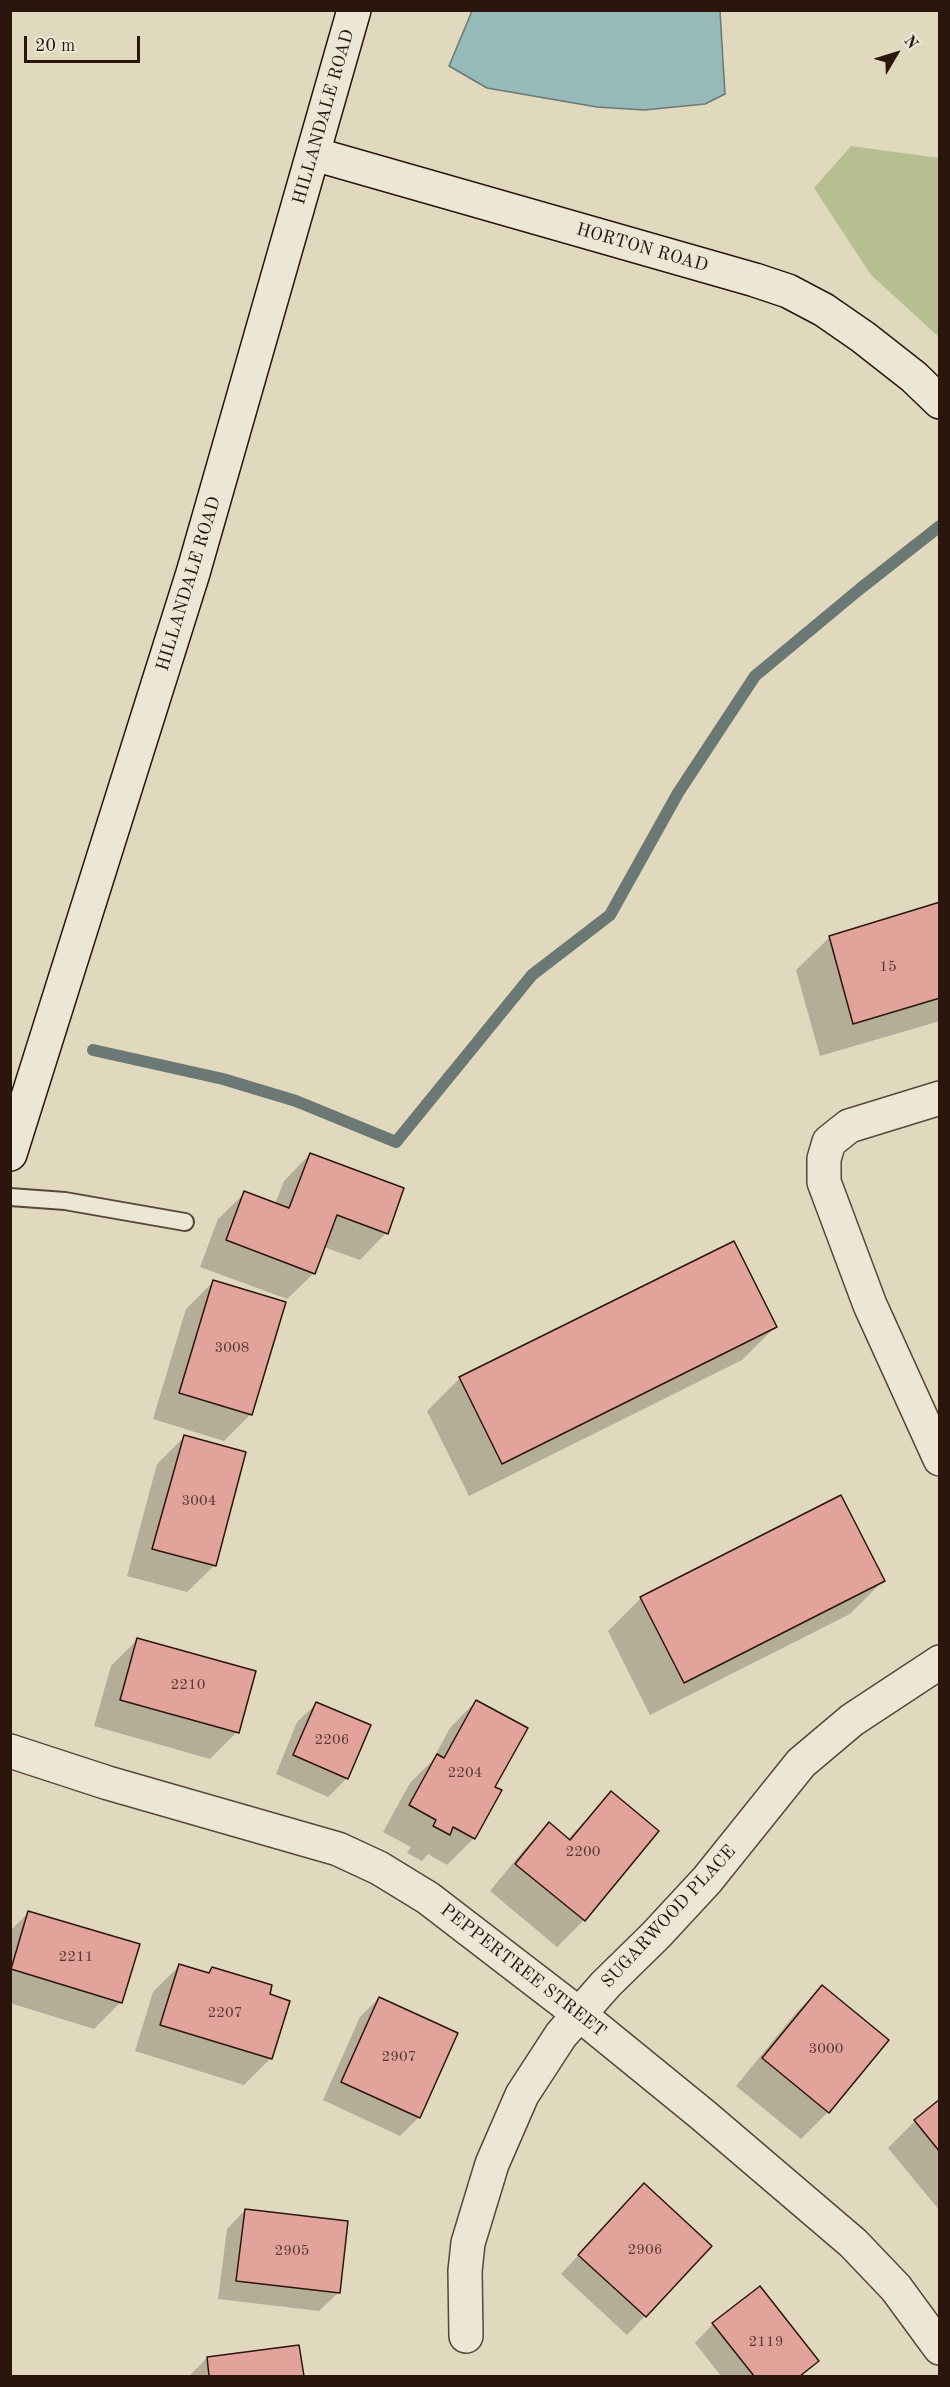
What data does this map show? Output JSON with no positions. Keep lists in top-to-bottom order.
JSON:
{
  "streets": {
    "street": [
      "HILLANDALE ROAD",
      "HORTON ROAD",
      "SUGARWOOD PLACE",
      "PEPPERTREE STREET"
    ]
  },
  "crossings": [
    ["HILLANDALE ROAD", "HORTON ROAD"],
    ["SUGARWOOD PLACE", "PEPPERTREE STREET"]
  ],
  "house_numbers": [
    "15",
    "3008",
    "3004",
    "2210",
    "2206",
    "2204",
    "2200",
    "2211",
    "2207",
    "3000",
    "2907",
    "2906",
    "2905",
    "2119"
  ],
  "scale_bar": "20 m",
  "north": "top right"
}
